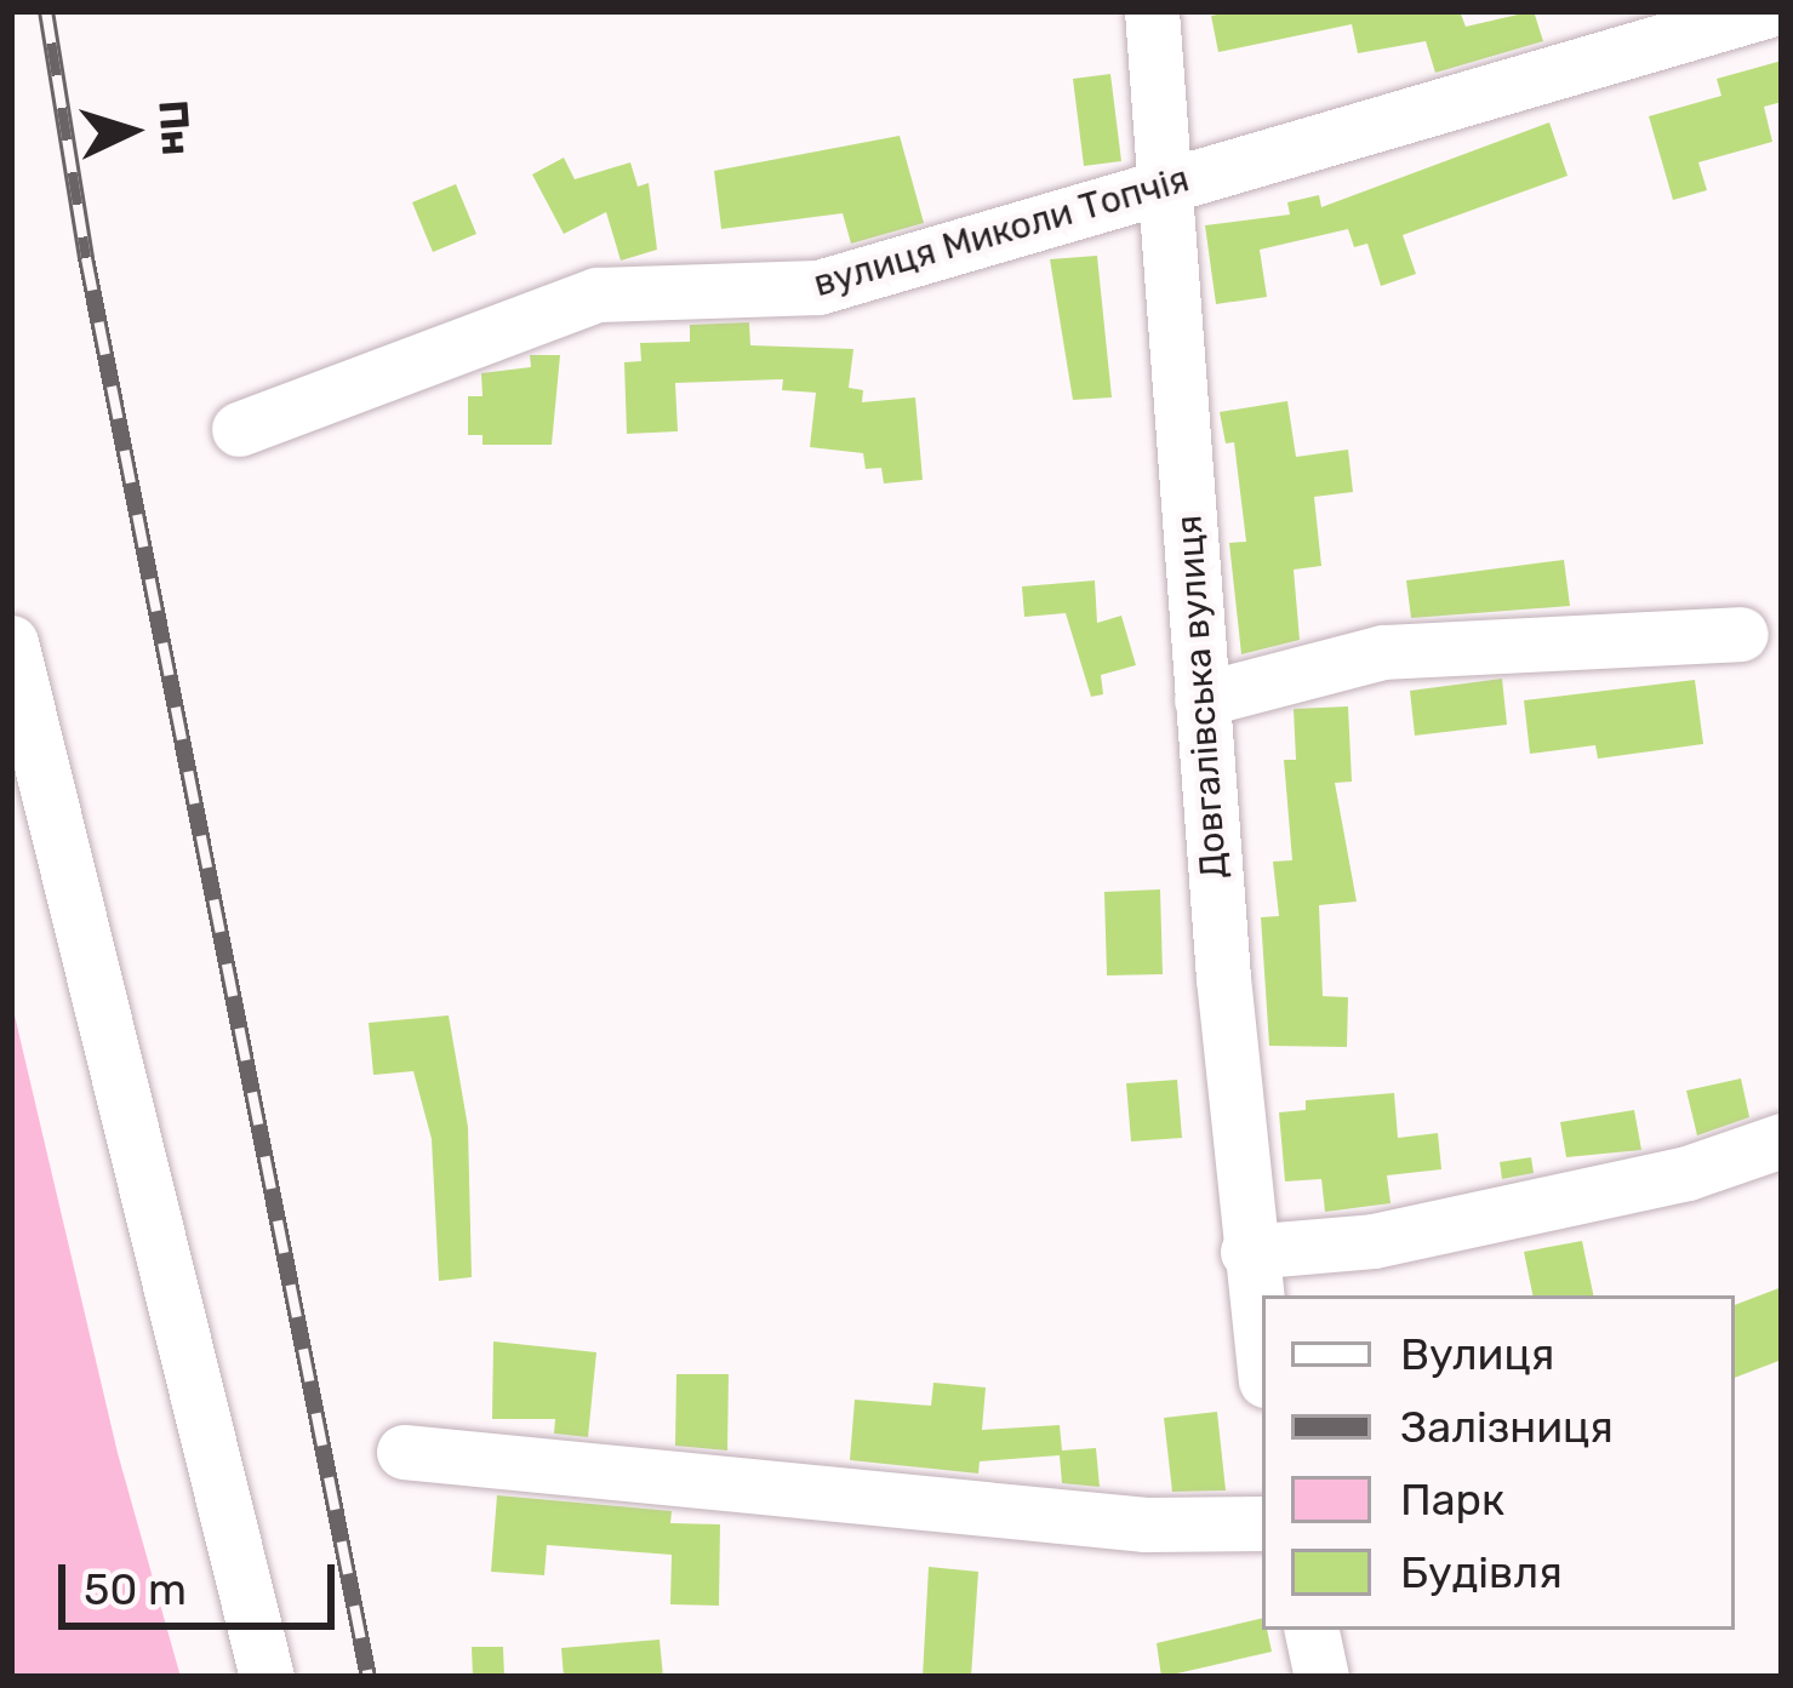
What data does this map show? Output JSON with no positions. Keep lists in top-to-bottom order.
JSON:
{
  "streets": {
    "street": ["вулиця Миколи Топчія", "Довгалівська вулиця"]
  },
  "crossings": [
    ["вулиця Миколи Топчія", "Довгалівська вулиця"]
  ],
  "legend": [
    "Вулиця",
    "Залізниця",
    "Парк",
    "Будівля"
  ],
  "scale_bar": "50 m",
  "north": "right"
}
